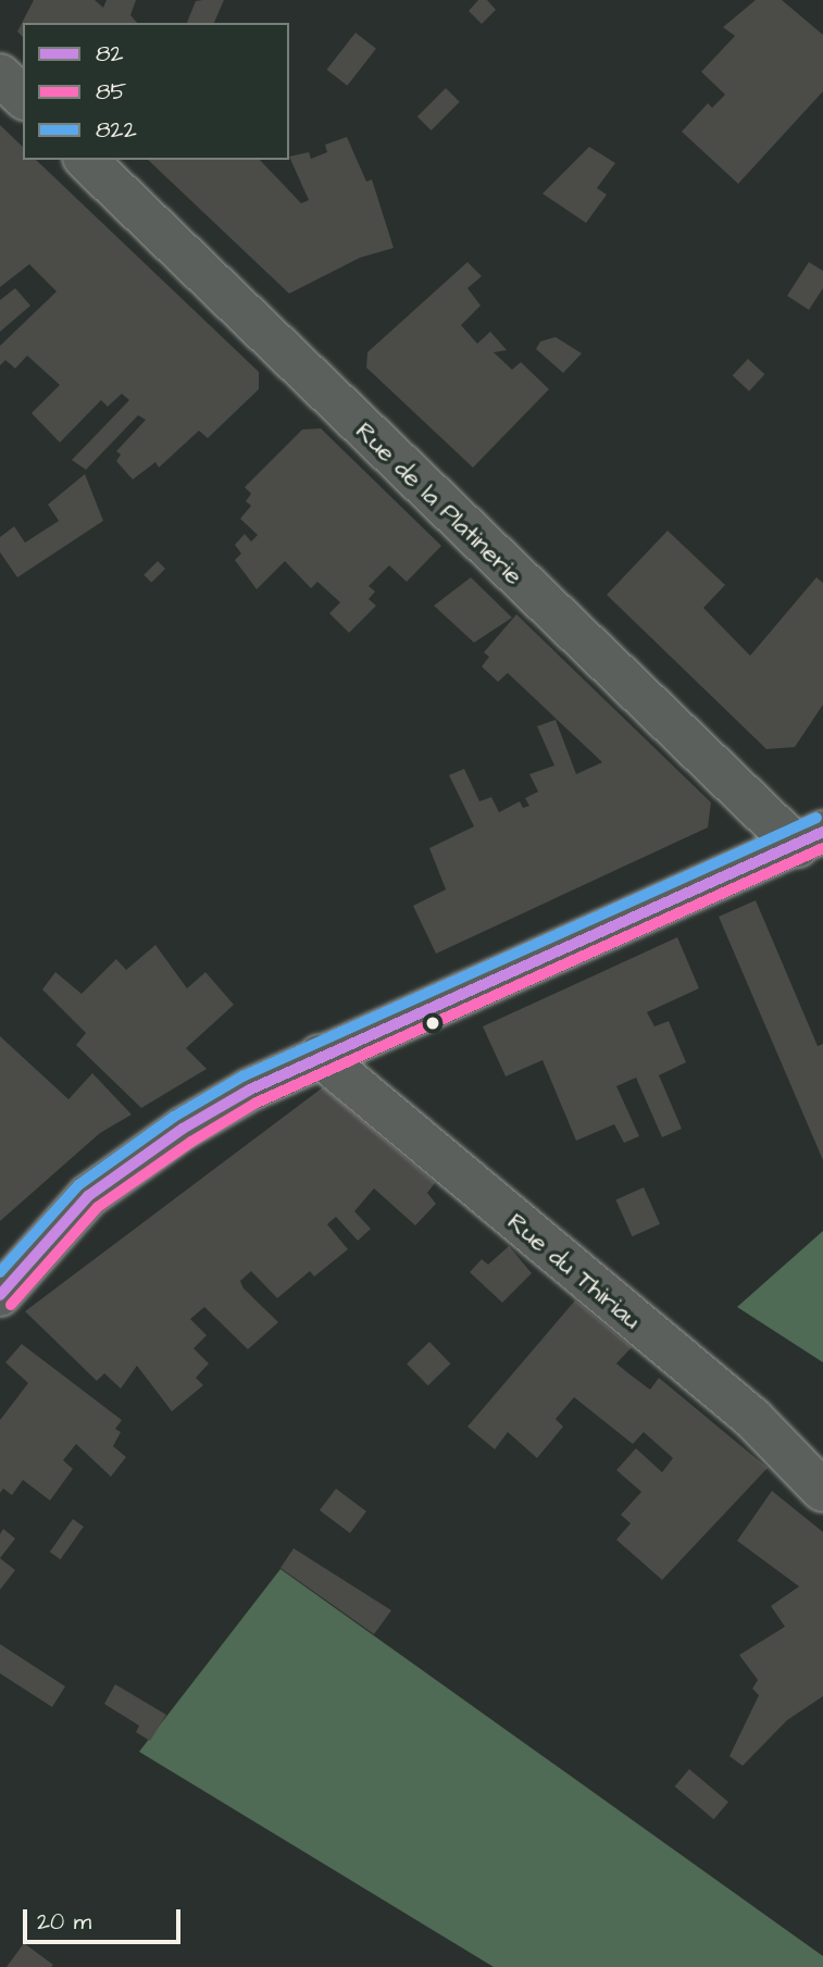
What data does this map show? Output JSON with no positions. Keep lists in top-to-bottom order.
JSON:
{
  "streets": {
    "street": ["Rue de la Platinerie", "Rue du Thiriau"]
  },
  "lines": ["transit line 822", "transit line 82", "transit line 85"],
  "legend": ["82", "85", "822"],
  "scale_bar": "20 m"
}
